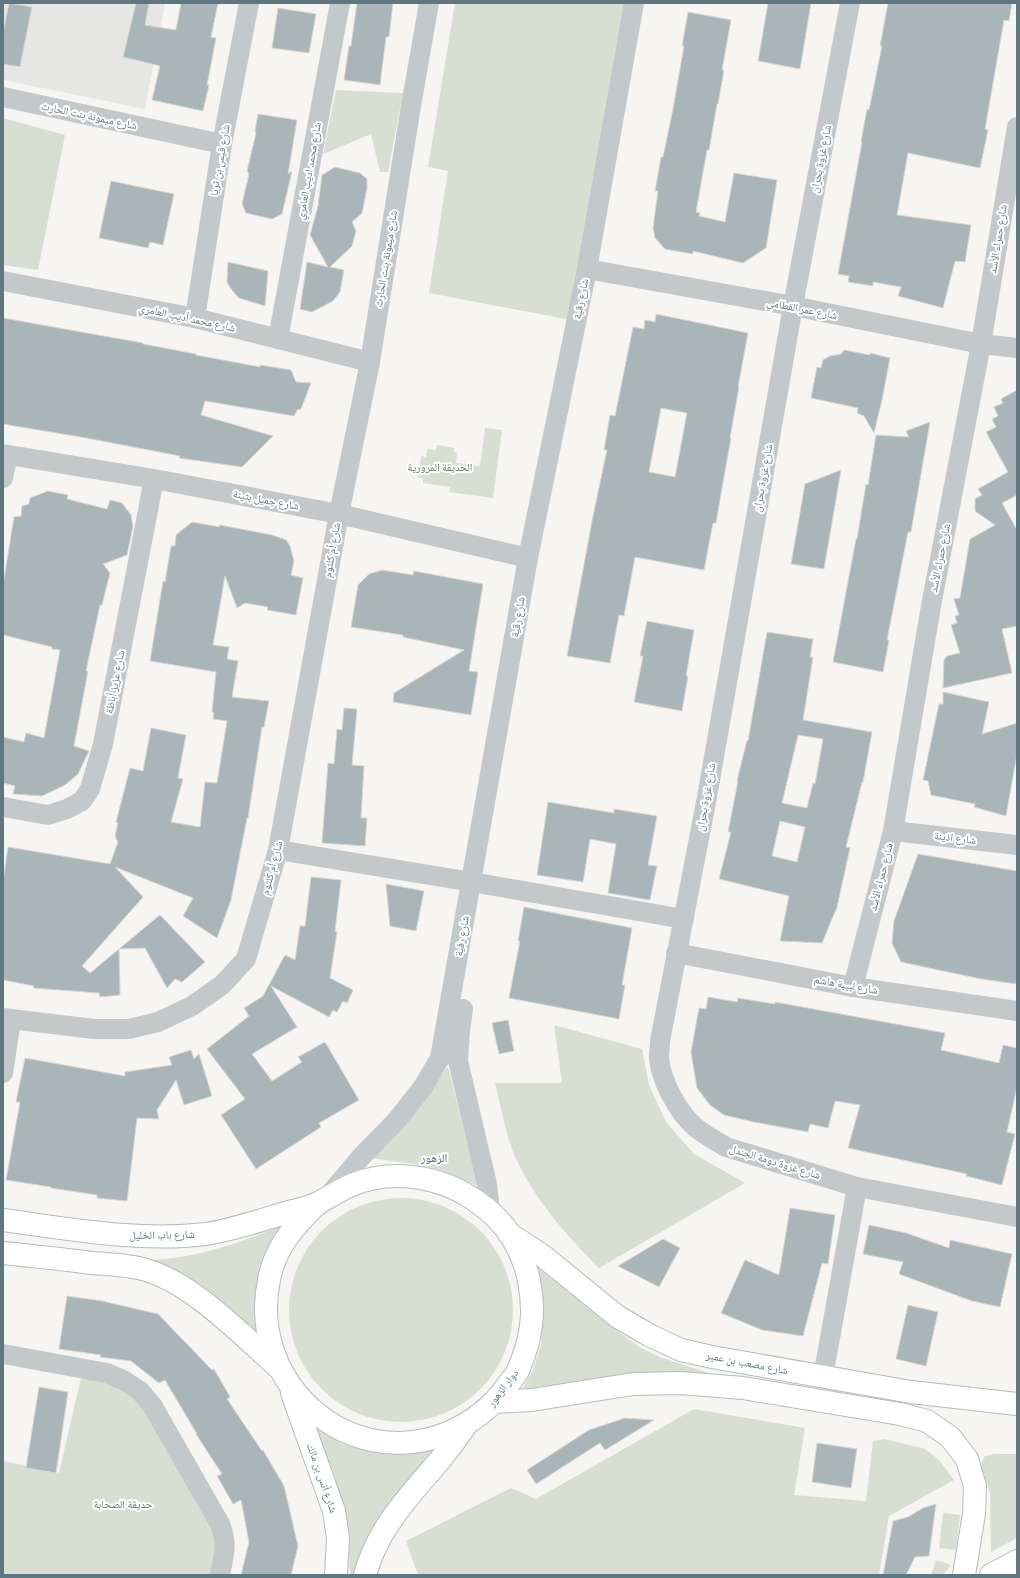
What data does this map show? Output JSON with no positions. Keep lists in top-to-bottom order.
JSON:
{
  "streets": {
    "main road": [
      "شارع باب الخليل",
      "شارع مصعب بن عمير",
      "دوار الزهور",
      "شارع أنس بن مالك"
    ],
    "street": [
      "شارع ميمونة بنت الحارث",
      "شارع غزوة بحران",
      "شارع قيس بن ثريا",
      "شارع محمد اديب العامري",
      "شارع حمراء الأسد",
      "شارع رقية",
      "شارع عمر القطامي",
      "شارع محمد أديب العامري",
      "شارع جميل بثينة",
      "شارع أم كلثوم",
      "شارع عزيز أباظة",
      "شارع اذينة",
      "شارع لبيبة هاشم",
      "شارع غزوة دومة الجندل"
    ]
  },
  "crossings": [
    ["شارع ميمونة بنت الحارث", "شارع قيس بن ثريا"],
    ["شارع ميمونة بنت الحارث", "شارع محمد أديب العامري"],
    ["شارع ميمونة بنت الحارث", "شارع جميل بثينة"],
    ["شارع ميمونة بنت الحارث", "شارع أم كلثوم"],
    ["شارع غزوة بحران", "شارع عمر القطامي"],
    ["شارع غزوة بحران", "شارع لبيبة هاشم"],
    ["شارع غزوة بحران", "شارع غزوة دومة الجندل"],
    ["شارع قيس بن ثريا", "شارع محمد أديب العامري"],
    ["شارع محمد اديب العامري", "شارع محمد أديب العامري"],
    ["شارع حمراء الأسد", "شارع عمر القطامي"],
    ["شارع حمراء الأسد", "شارع اذينة"],
    ["شارع حمراء الأسد", "شارع لبيبة هاشم"],
    ["شارع رقية", "شارع عمر القطامي"],
    ["شارع رقية", "شارع جميل بثينة"],
    ["شارع رقية", "شارع باب الخليل"],
    ["شارع رقية", "دوار الزهور"],
    ["شارع جميل بثينة", "شارع أم كلثوم"],
    ["شارع جميل بثينة", "شارع عزيز أباظة"],
    ["شارع لبيبة هاشم", "شارع غزوة دومة الجندل"],
    ["شارع باب الخليل", "دوار الزهور"],
    ["شارع مصعب بن عمير", "دوار الزهور"],
    ["دوار الزهور", "شارع أنس بن مالك"]
  ],
  "districts": ["الزهور"],
  "parks": ["الحديقة المرورية", "حديقة الصحابة"]
}
